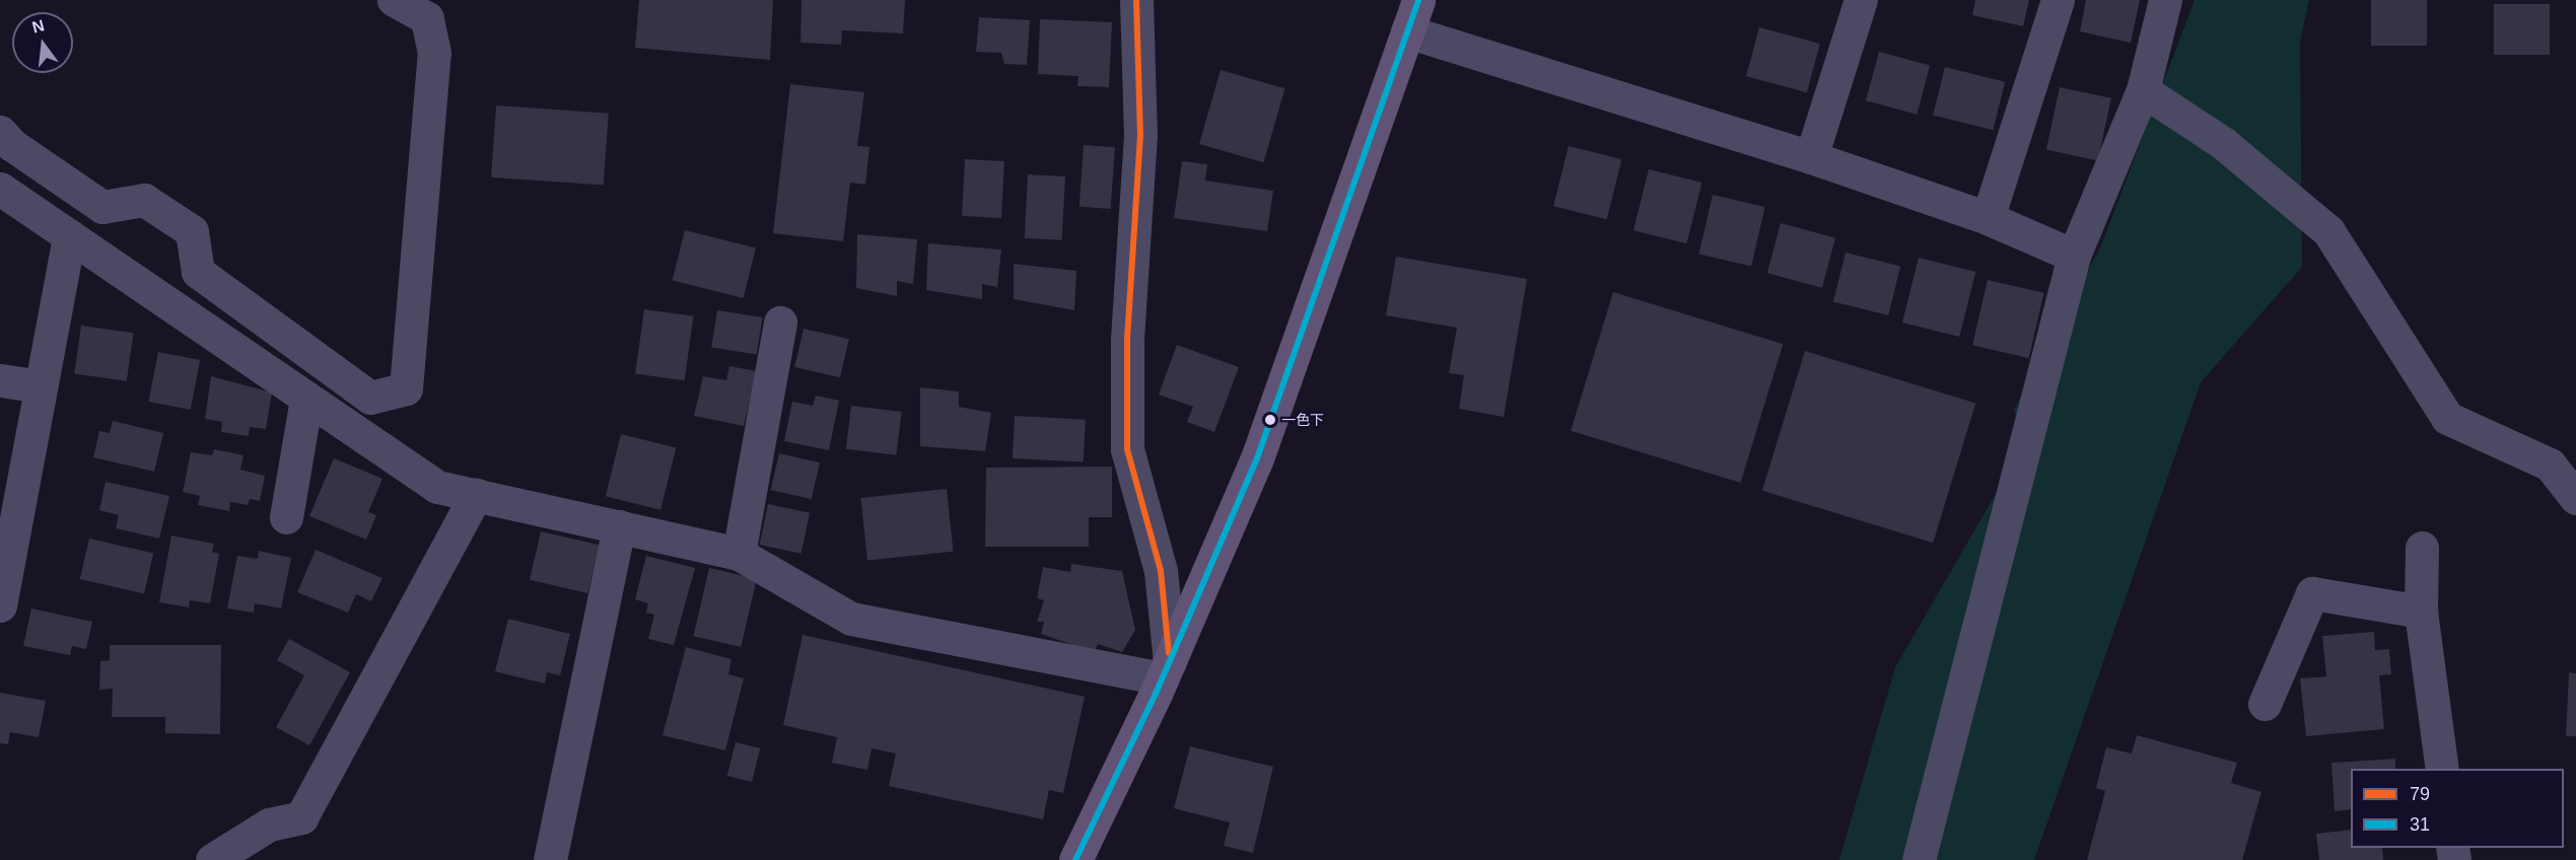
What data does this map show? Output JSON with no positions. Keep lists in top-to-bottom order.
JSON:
{
  "places": ["一色下"],
  "lines": ["transit line 79", "transit line 31"],
  "legend": ["79", "31"],
  "north": "top"
}
